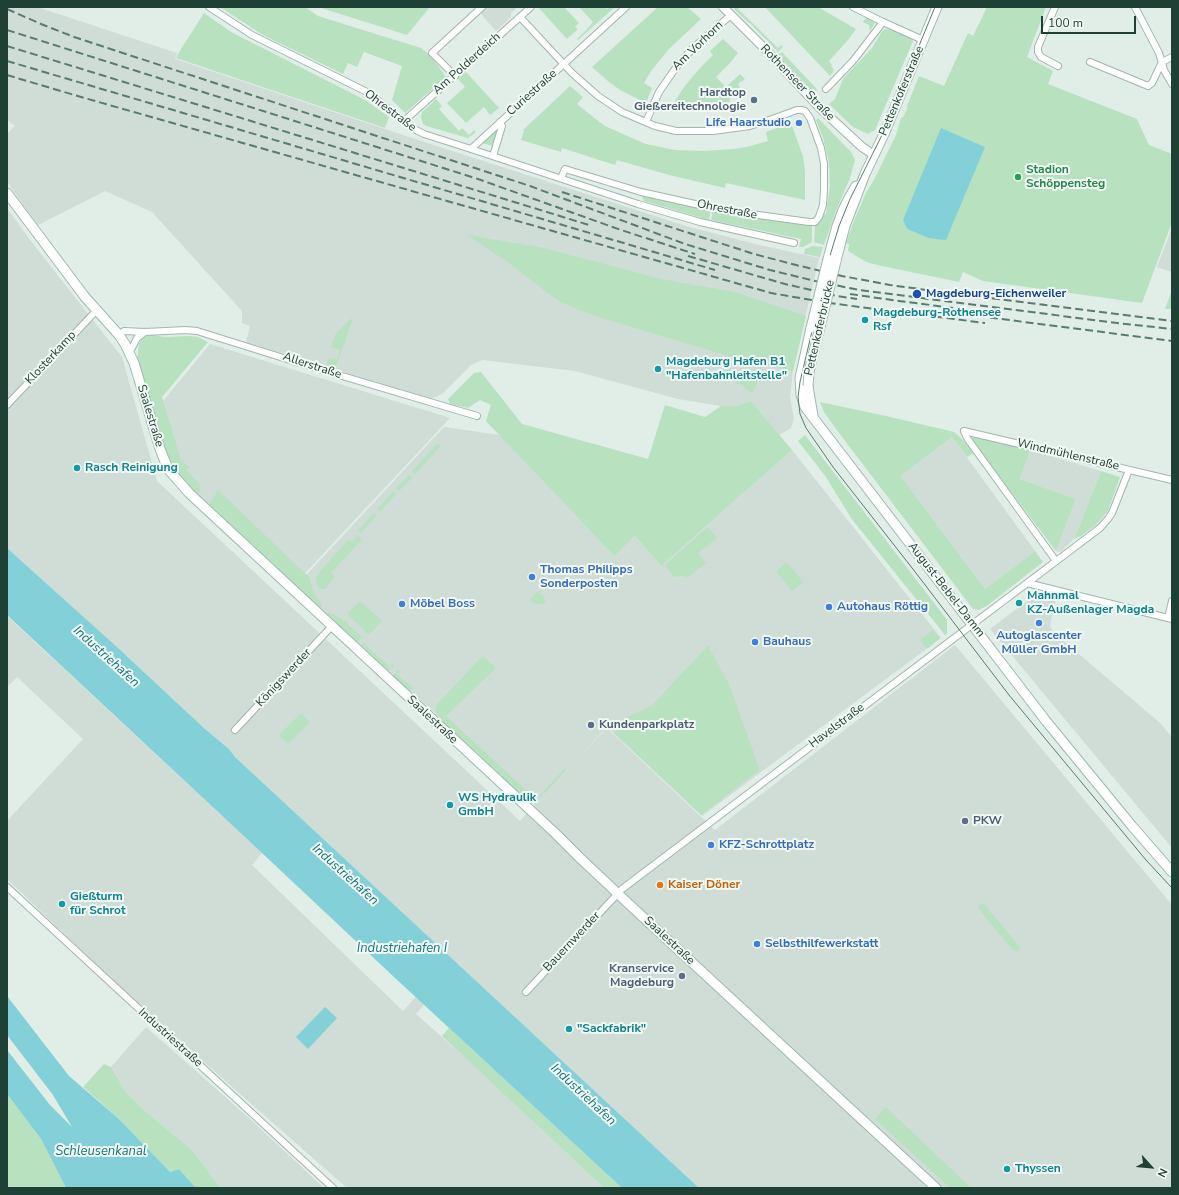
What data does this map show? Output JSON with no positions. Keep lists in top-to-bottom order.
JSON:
{
  "streets": {
    "main road": [
      "Pettenkoferstraße",
      "Pettenkoferbrücke",
      "Saalestraße",
      "August-Bebel-Damm"
    ],
    "street": [
      "Am Vorhorn",
      "Am Polderdeich",
      "Rothenseer Straße",
      "Curiestraße",
      "Ohrestraße",
      "Klosterkamp",
      "Allerstraße",
      "Windmühlenstraße",
      "Königswerder",
      "Havelstraße",
      "Bauernwerder",
      "Industriestraße"
    ]
  },
  "crossings": [
    ["Am Vorhorn", "Rothenseer Straße"],
    ["Am Polderdeich", "Curiestraße"],
    ["Am Polderdeich", "Ohrestraße"],
    ["Rothenseer Straße", "Pettenkoferstraße"],
    ["Rothenseer Straße", "Ohrestraße"],
    ["Pettenkoferstraße", "Pettenkoferbrücke"],
    ["Curiestraße", "Ohrestraße"],
    ["Pettenkoferbrücke", "August-Bebel-Damm"],
    ["Klosterkamp", "Saalestraße"],
    ["Allerstraße", "Saalestraße"],
    ["Saalestraße", "Königswerder"],
    ["Saalestraße", "Havelstraße"],
    ["Saalestraße", "Bauernwerder"],
    ["Windmühlenstraße", "Havelstraße"],
    ["August-Bebel-Damm", "Havelstraße"],
    ["Havelstraße", "Bauernwerder"]
  ],
  "water": ["Industriehafen", "Industriehafen I", "Schleusenkanal"],
  "places": [
    "Hardtop Gießereitechnologie",
    "Life Haarstudio",
    "Stadion Schöppensteg",
    "Magdeburg-Eichenweiler",
    "Magdeburg-Rothensee Rsf",
    "Magdeburg Hafen B1 \"Hafenbahnleitstelle\"",
    "Rasch Reinigung",
    "Thomas Philipps Sonderposten",
    "Mahnmal KZ-Außenlager Magda",
    "Möbel Boss",
    "Autohaus Röttig",
    "Autoglascenter Müller GmbH",
    "Bauhaus",
    "Kundenparkplatz",
    "WS Hydraulik GmbH",
    "PKW",
    "KFZ-Schrottplatz",
    "Kaiser Döner",
    "Gießturm für Schrot",
    "Selbsthilfewerkstatt",
    "Kranservice Magdeburg",
    "\"Sackfabrik\"",
    "Thyssen"
  ],
  "scale_bar": "100 m",
  "north": "bottom right"
}
